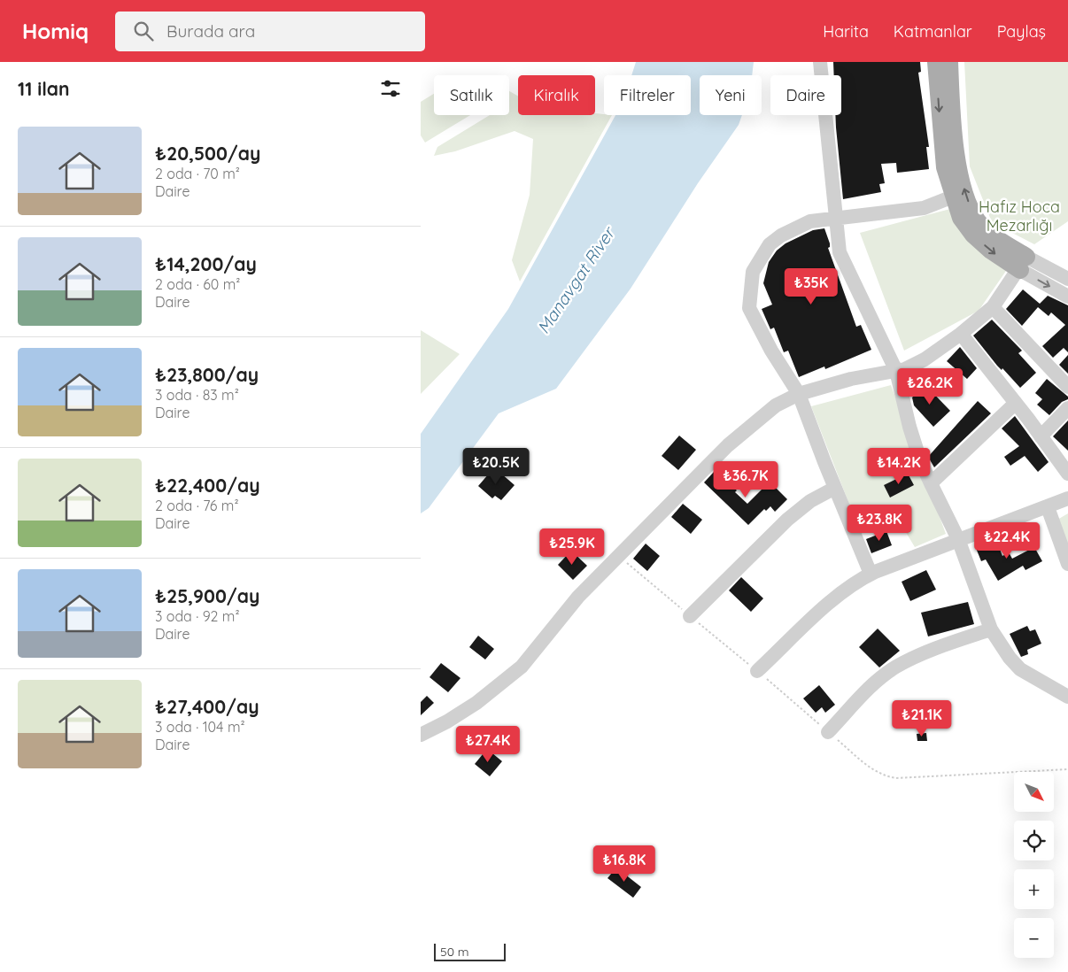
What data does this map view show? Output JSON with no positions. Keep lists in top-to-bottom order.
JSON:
{
  "water": ["Manavgat River"],
  "parks": ["Hafız Hoca Mezarlığı"],
  "scale_bar": "50 m",
  "north": "bottom right",
  "page": {
    "header": "Homiq",
    "search": "Burada ara",
    "nav": ["Harita", "Katmanlar", "Paylaş"],
    "heading": "11 ilan",
    "chip": [
      "Satılık",
      "Kiralık",
      "Filtreler",
      "Yeni",
      "Daire"
    ],
    "list": [
      {
        "name": "₺20,500/ay",
        "note": "2 oda · 70 m² · Daire"
      },
      {
        "name": "₺14,200/ay",
        "note": "2 oda · 60 m² · Daire"
      },
      {
        "name": "₺23,800/ay",
        "note": "3 oda · 83 m² · Daire"
      },
      {
        "name": "₺22,400/ay",
        "note": "2 oda · 76 m² · Daire"
      },
      {
        "name": "₺25,900/ay",
        "note": "3 oda · 92 m² · Daire"
      },
      {
        "name": "₺27,400/ay",
        "note": "3 oda · 104 m² · Daire"
      }
    ],
    "price": [
      "₺35K",
      "₺26.2K",
      "₺20.5K",
      "₺14.2K",
      "₺36.7K",
      "₺23.8K",
      "₺22.4K",
      "₺25.9K",
      "₺21.1K",
      "₺27.4K",
      "₺16.8K"
    ],
    "map_buttons": ["+", "−"],
    "scale": "50 m"
  }
}
